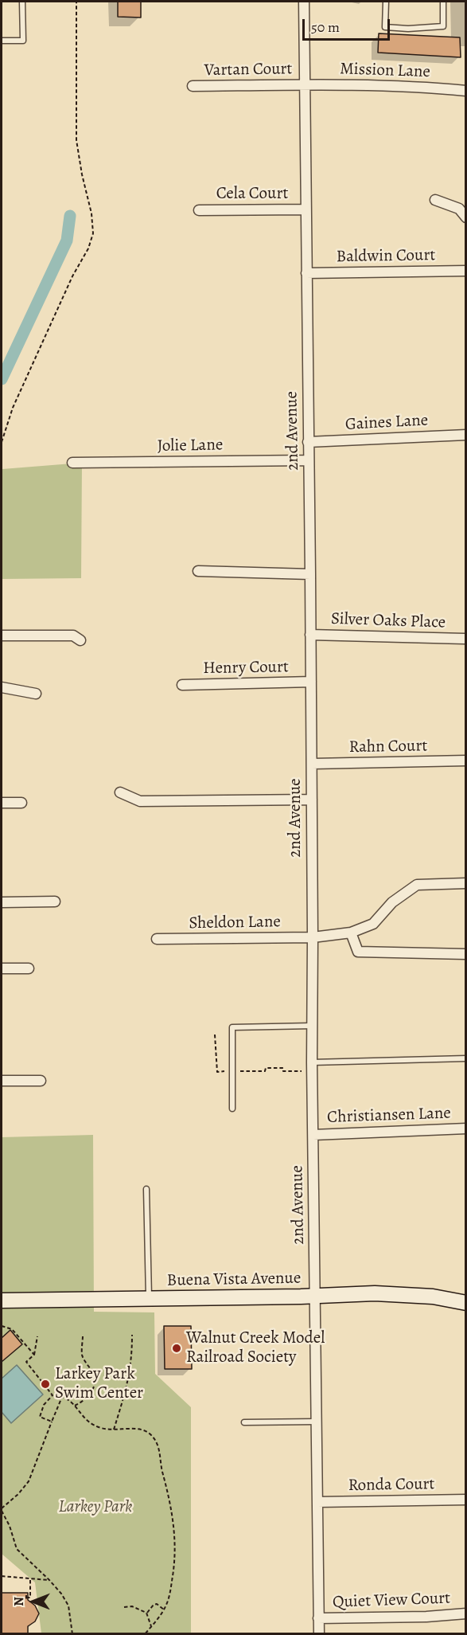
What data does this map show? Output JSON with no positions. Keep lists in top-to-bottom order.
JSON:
{
  "streets": {
    "street": [
      "Vartan Court",
      "Mission Lane",
      "Cela Court",
      "Baldwin Court",
      "Gaines Lane",
      "2nd Avenue",
      "Jolie Lane",
      "Silver Oaks Place",
      "Henry Court",
      "Rahn Court",
      "Sheldon Lane",
      "Christiansen Lane",
      "Buena Vista Avenue",
      "Ronda Court",
      "Quiet View Court"
    ]
  },
  "crossings": [
    ["Vartan Court", "Mission Lane"],
    ["Vartan Court", "2nd Avenue"],
    ["Mission Lane", "2nd Avenue"],
    ["Cela Court", "2nd Avenue"],
    ["Baldwin Court", "2nd Avenue"],
    ["Gaines Lane", "2nd Avenue"],
    ["2nd Avenue", "Jolie Lane"],
    ["2nd Avenue", "Silver Oaks Place"],
    ["2nd Avenue", "Henry Court"],
    ["2nd Avenue", "Rahn Court"],
    ["2nd Avenue", "Sheldon Lane"],
    ["2nd Avenue", "Christiansen Lane"],
    ["2nd Avenue", "Buena Vista Avenue"],
    ["2nd Avenue", "Ronda Court"],
    ["2nd Avenue", "Quiet View Court"]
  ],
  "parks": ["Larkey Park"],
  "places": ["Walnut Creek Model Railroad Society", "Larkey Park Swim Center"],
  "scale_bar": "50 m",
  "north": "left"
}
